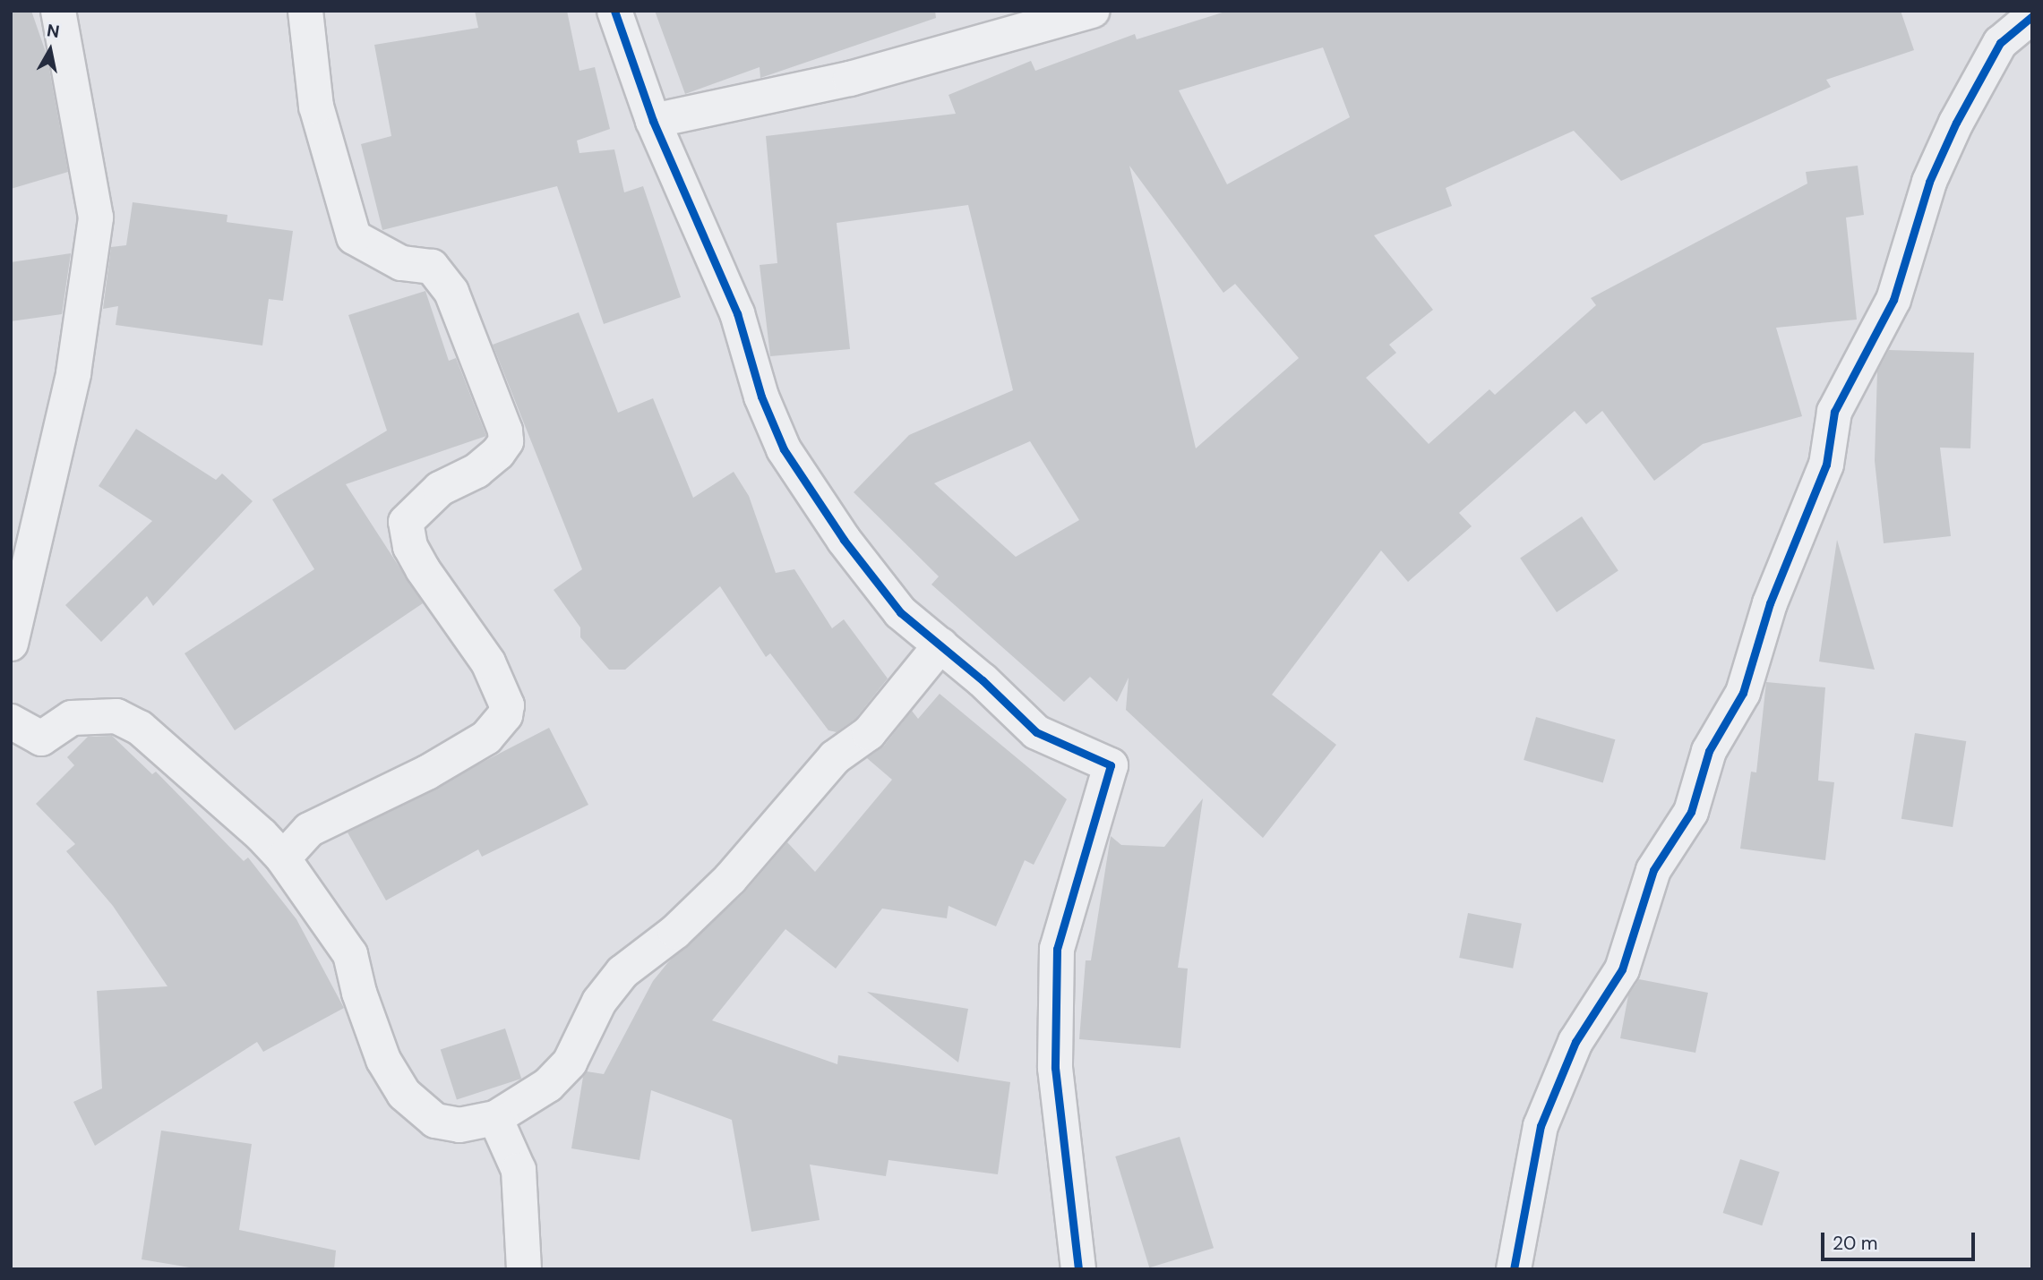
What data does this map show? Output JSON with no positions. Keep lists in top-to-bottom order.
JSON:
{
  "scale_bar": "20 m",
  "north": "top"
}
